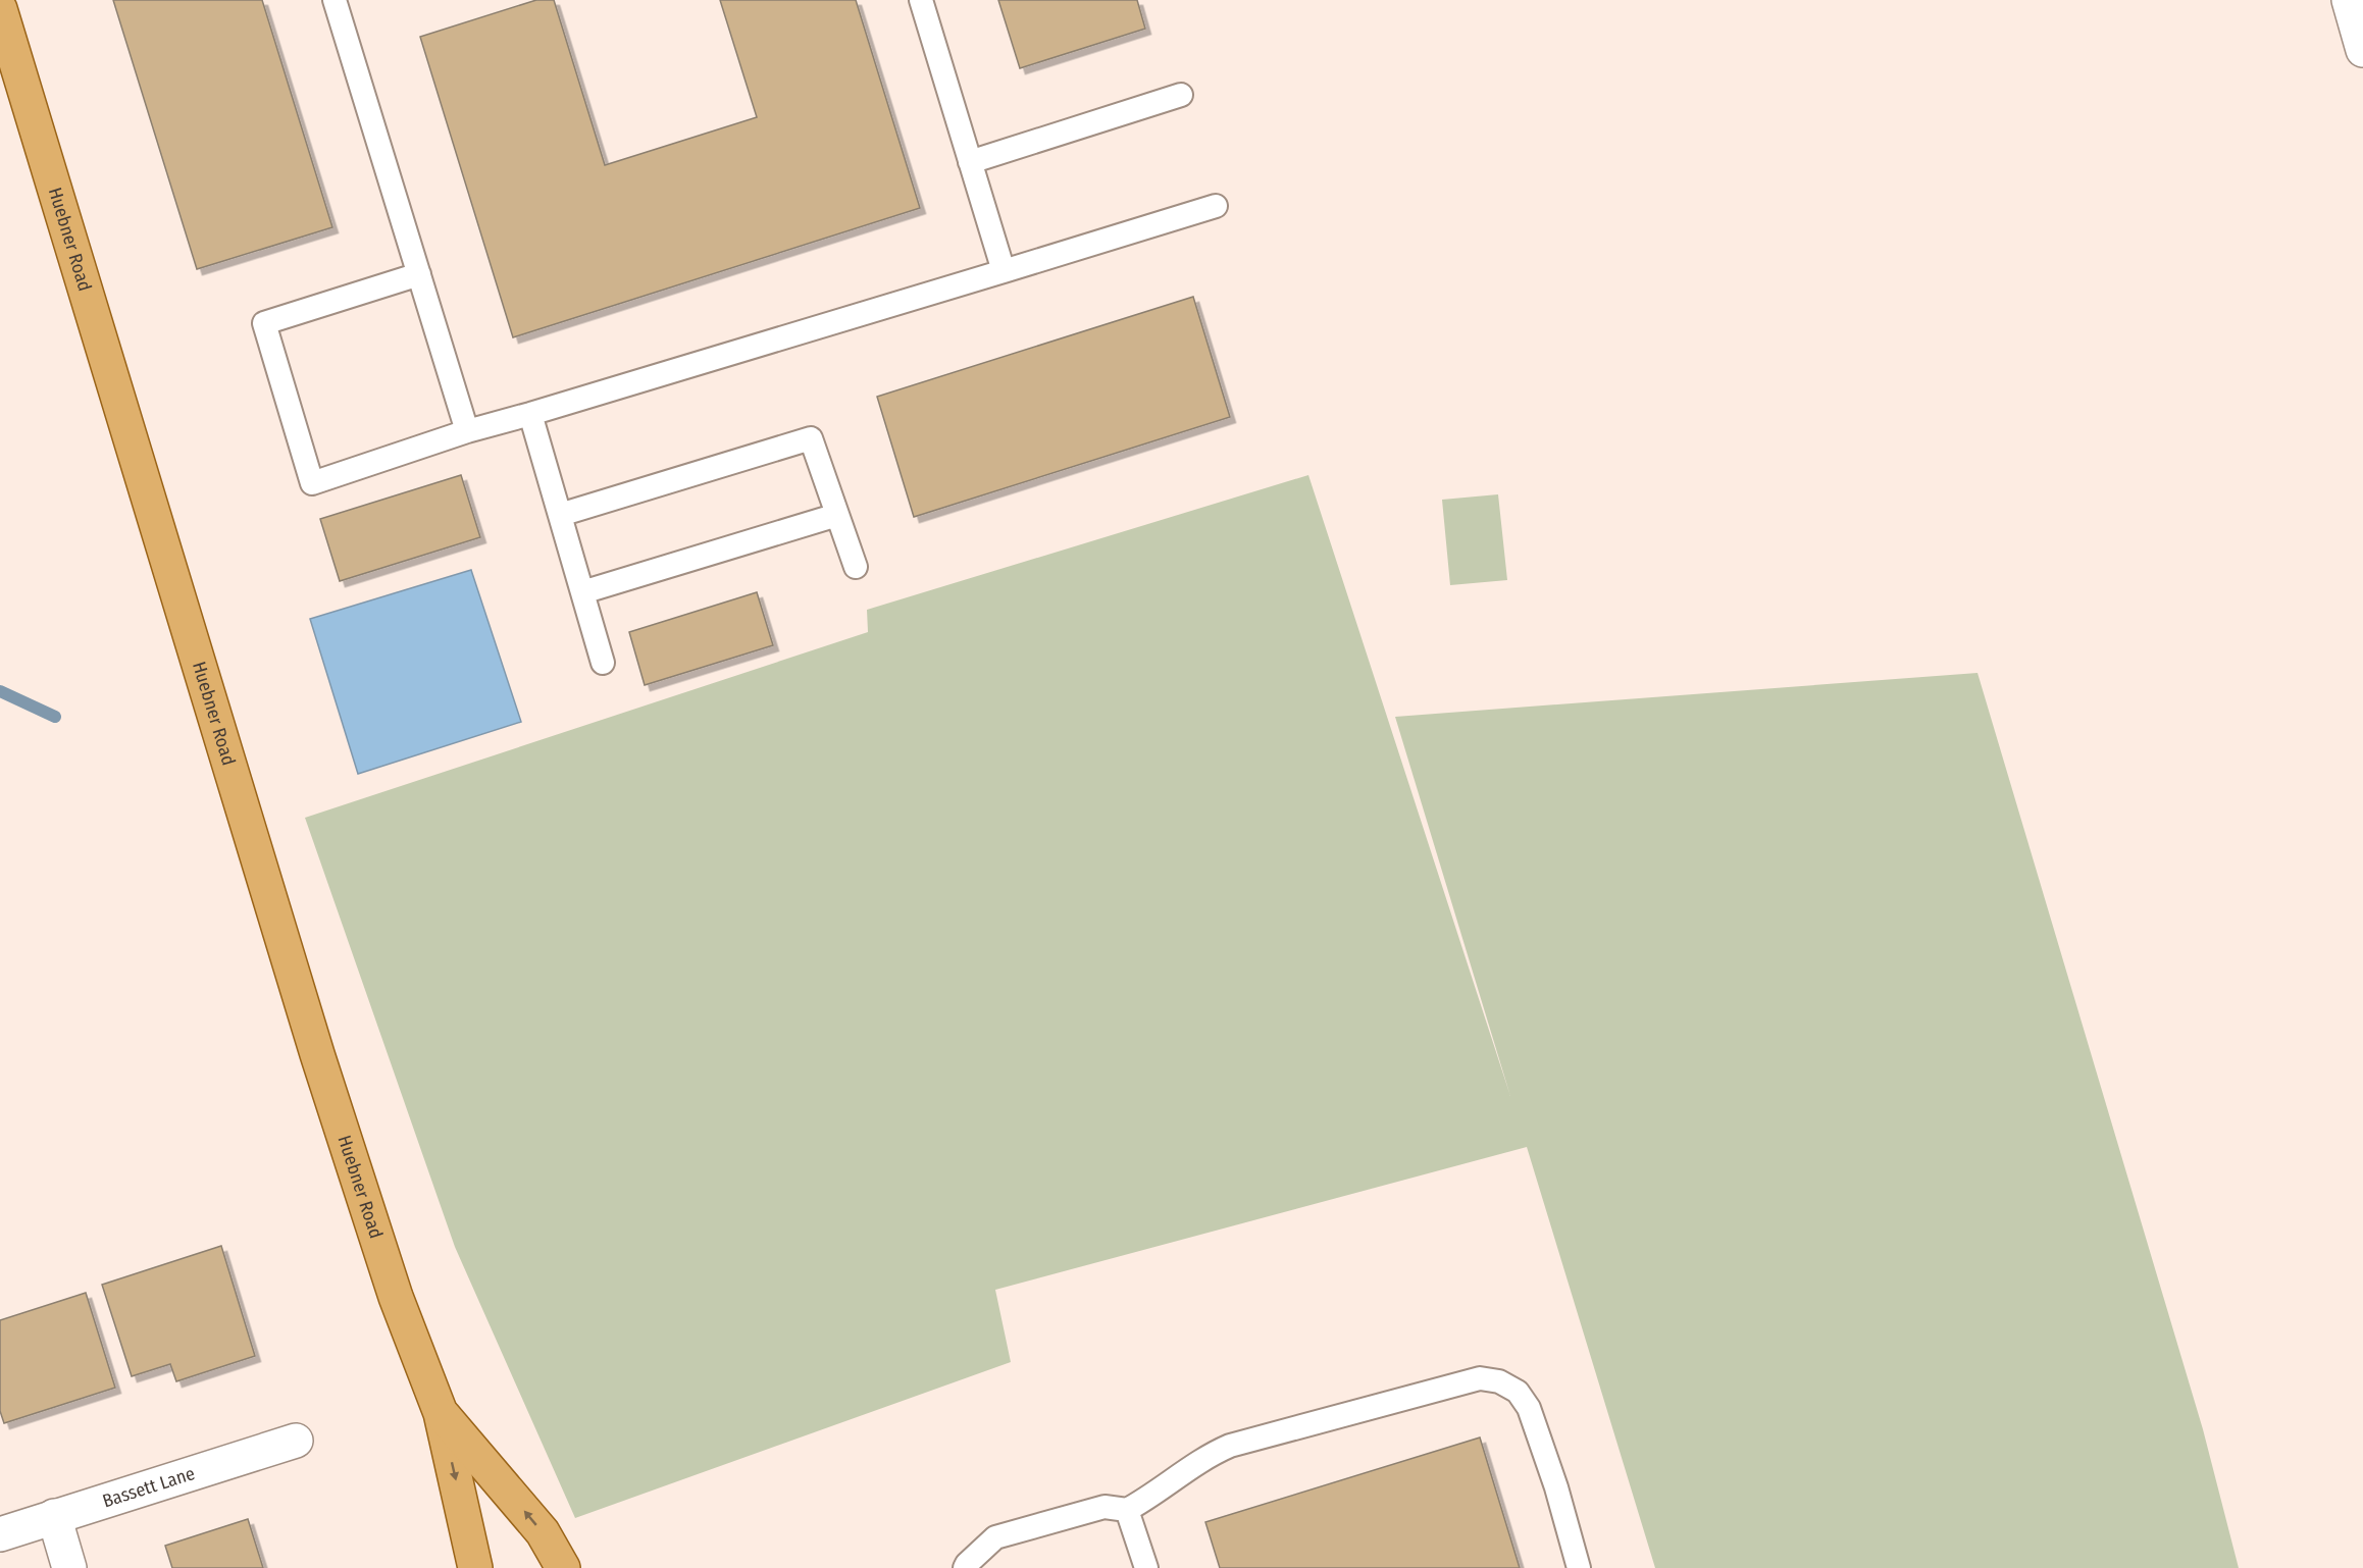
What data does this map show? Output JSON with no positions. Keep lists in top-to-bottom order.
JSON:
{
  "streets": {
    "main road": ["Huebner Road"],
    "street": ["Bassett Lane"]
  }
}
